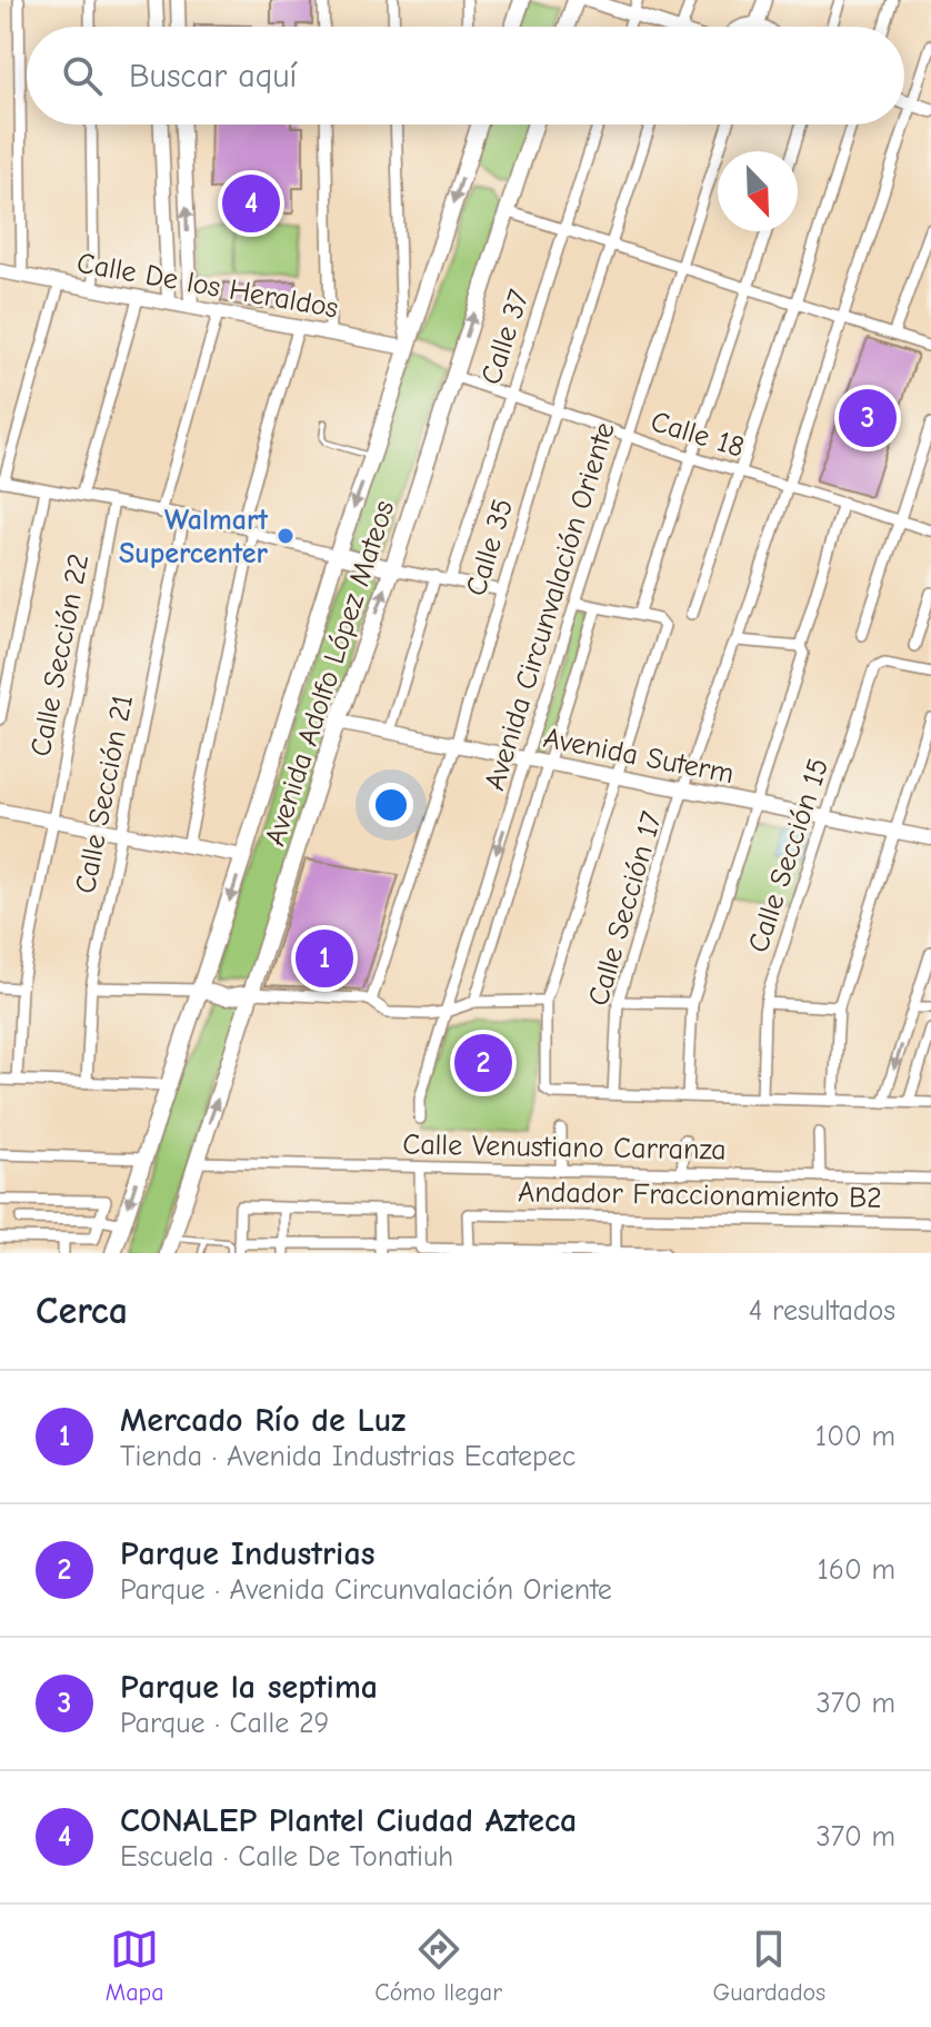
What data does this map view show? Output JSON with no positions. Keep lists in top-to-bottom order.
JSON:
{
  "streets": {
    "main road": ["Avenida Adolfo López Mateos"],
    "street": [
      "Calle De los Heraldos",
      "Calle 37",
      "Calle 18",
      "Calle 35",
      "Avenida Circunvalación Oriente",
      "Calle Sección 22",
      "Avenida Suterm",
      "Calle Sección 21",
      "Calle Sección 15",
      "Calle Sección 17",
      "Calle Venustiano Carranza",
      "Andador Fraccionamiento B2"
    ]
  },
  "crossings": [
    ["Calle De los Heraldos", "Avenida Adolfo López Mateos"],
    ["Calle 37", "Calle 18"],
    ["Calle 18", "Calle 35"],
    ["Calle 18", "Avenida Circunvalación Oriente"],
    ["Calle 18", "Avenida Adolfo López Mateos"],
    ["Calle 18", "Calle Sección 17"],
    ["Calle 35", "Avenida Suterm"],
    ["Avenida Circunvalación Oriente", "Avenida Suterm"],
    ["Avenida Adolfo López Mateos", "Avenida Suterm"],
    ["Avenida Adolfo López Mateos", "Calle Venustiano Carranza"],
    ["Avenida Suterm", "Calle Sección 15"],
    ["Avenida Suterm", "Calle Sección 17"]
  ],
  "places": ["Walmart Supercenter"],
  "north": "bottom right",
  "page": {
    "search": "Buscar aquí",
    "pins": [
      "4",
      "3",
      "1",
      "2"
    ],
    "heading": ["Cerca", "4 resultados"],
    "list": [
      {
        "mark": "1",
        "name": "Mercado Río de Luz",
        "note": "Tienda · Avenida Industrias Ecatepec",
        "value": "100 m"
      },
      {
        "mark": "2",
        "name": "Parque Industrias",
        "note": "Parque · Avenida Circunvalación Oriente",
        "value": "160 m"
      },
      {
        "mark": "3",
        "name": "Parque la septima",
        "note": "Parque · Calle 29",
        "value": "370 m"
      },
      {
        "mark": "4",
        "name": "CONALEP Plantel Ciudad Azteca",
        "note": "Escuela · Calle De Tonatiuh",
        "value": "370 m"
      }
    ],
    "nav": ["Mapa", "Cómo llegar", "Guardados"]
  }
}
